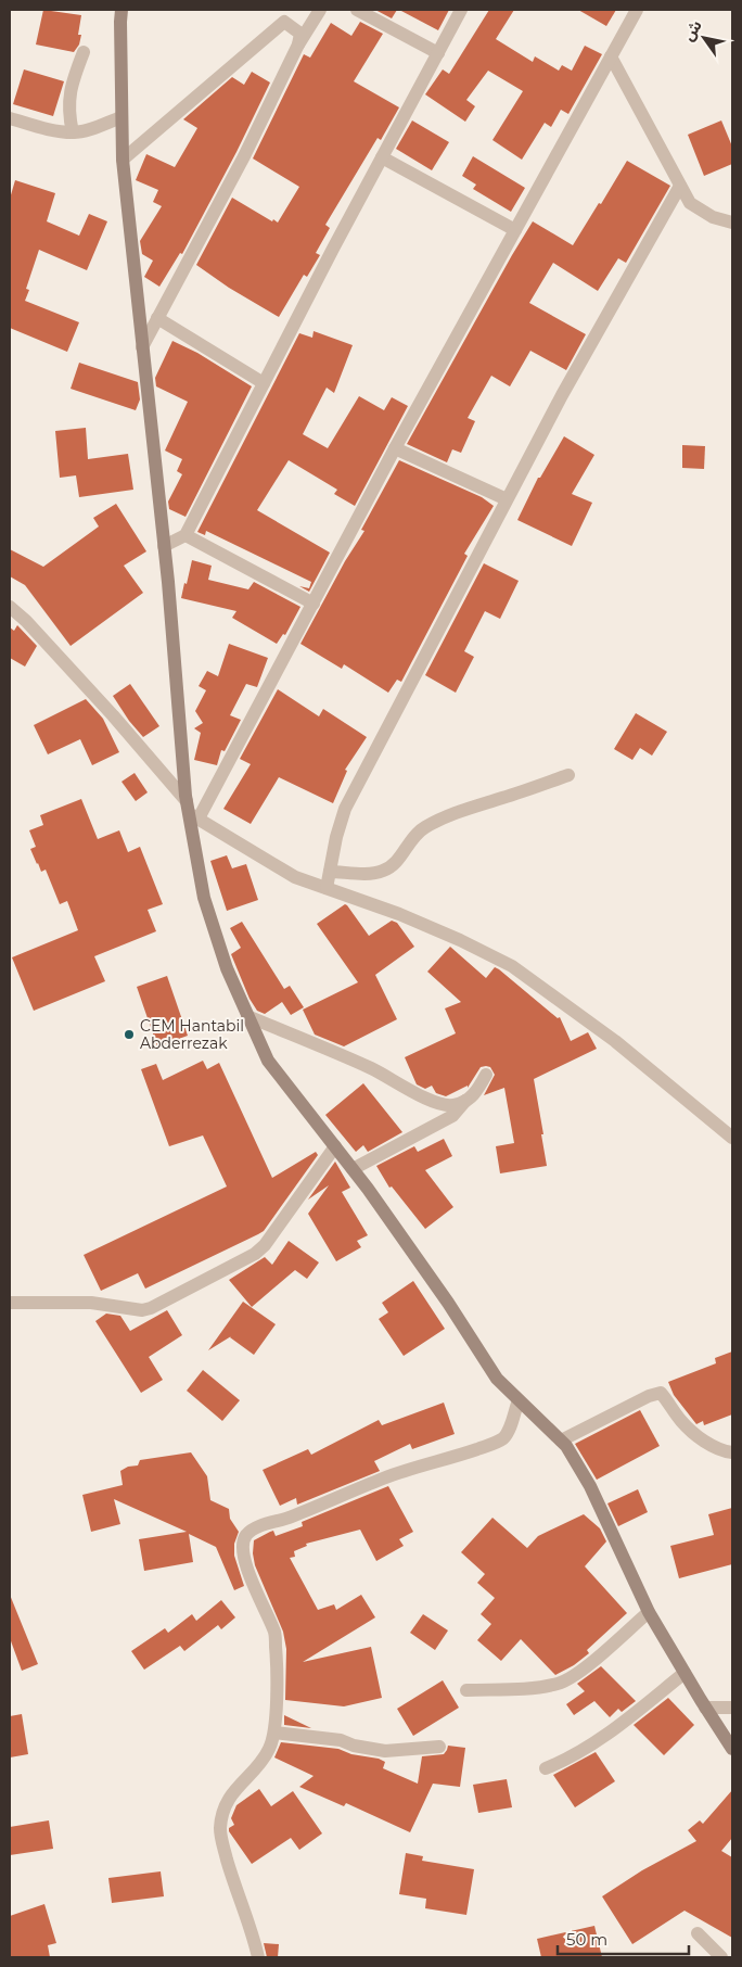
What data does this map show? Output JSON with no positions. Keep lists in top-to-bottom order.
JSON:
{
  "places": ["CEM Hantabil Abderrezak"],
  "scale_bar": "50 m",
  "north": "top left"
}
